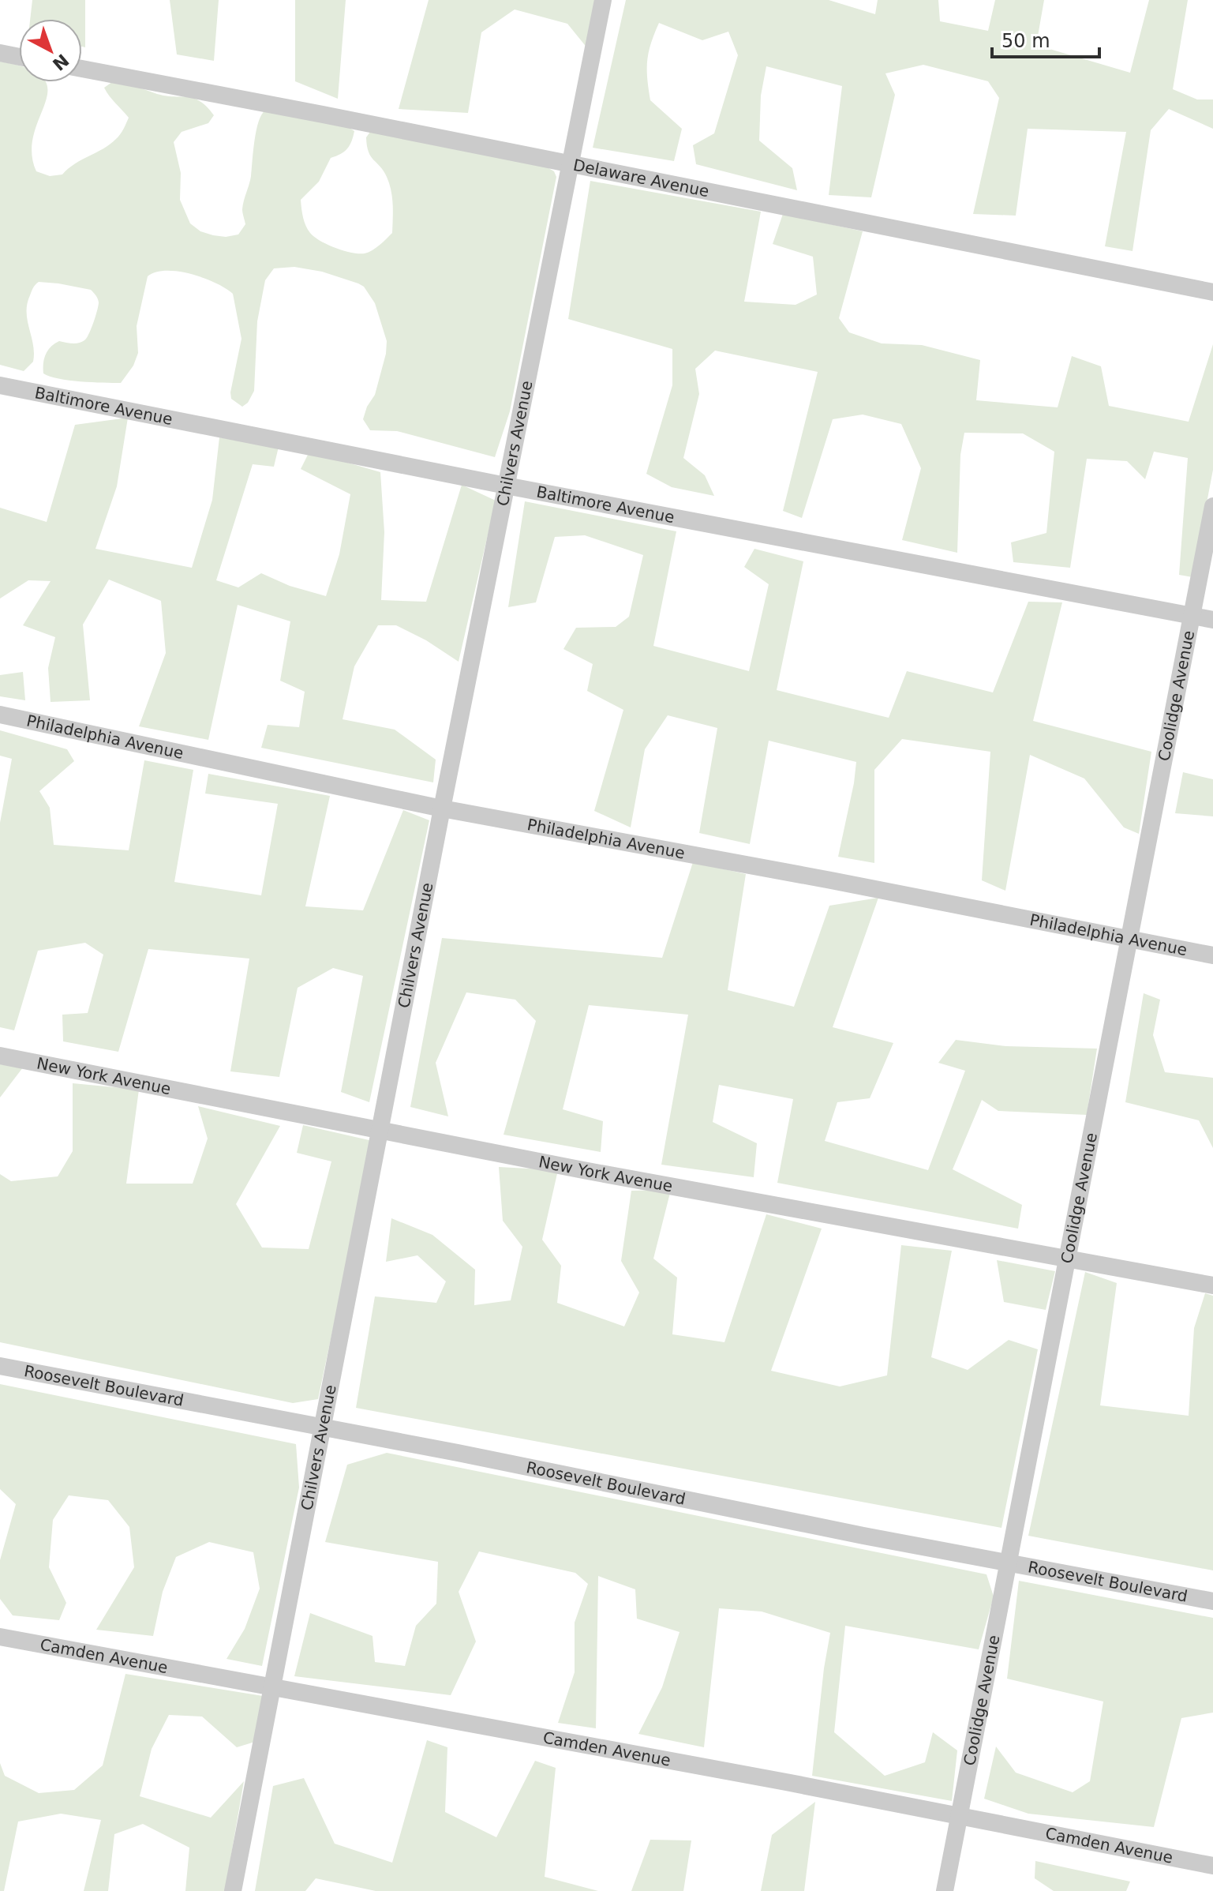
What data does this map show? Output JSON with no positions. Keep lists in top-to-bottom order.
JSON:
{
  "streets": {
    "street": [
      "Delaware Avenue",
      "Baltimore Avenue",
      "Chilvers Avenue",
      "Coolidge Avenue",
      "Philadelphia Avenue",
      "New York Avenue",
      "Roosevelt Boulevard",
      "Camden Avenue"
    ]
  },
  "crossings": [
    ["Delaware Avenue", "Chilvers Avenue"],
    ["Baltimore Avenue", "Chilvers Avenue"],
    ["Baltimore Avenue", "Coolidge Avenue"],
    ["Chilvers Avenue", "Philadelphia Avenue"],
    ["Chilvers Avenue", "New York Avenue"],
    ["Chilvers Avenue", "Roosevelt Boulevard"],
    ["Chilvers Avenue", "Camden Avenue"],
    ["Coolidge Avenue", "Philadelphia Avenue"],
    ["Coolidge Avenue", "New York Avenue"],
    ["Coolidge Avenue", "Roosevelt Boulevard"],
    ["Coolidge Avenue", "Camden Avenue"]
  ],
  "scale_bar": "50 m",
  "north": "bottom right"
}
